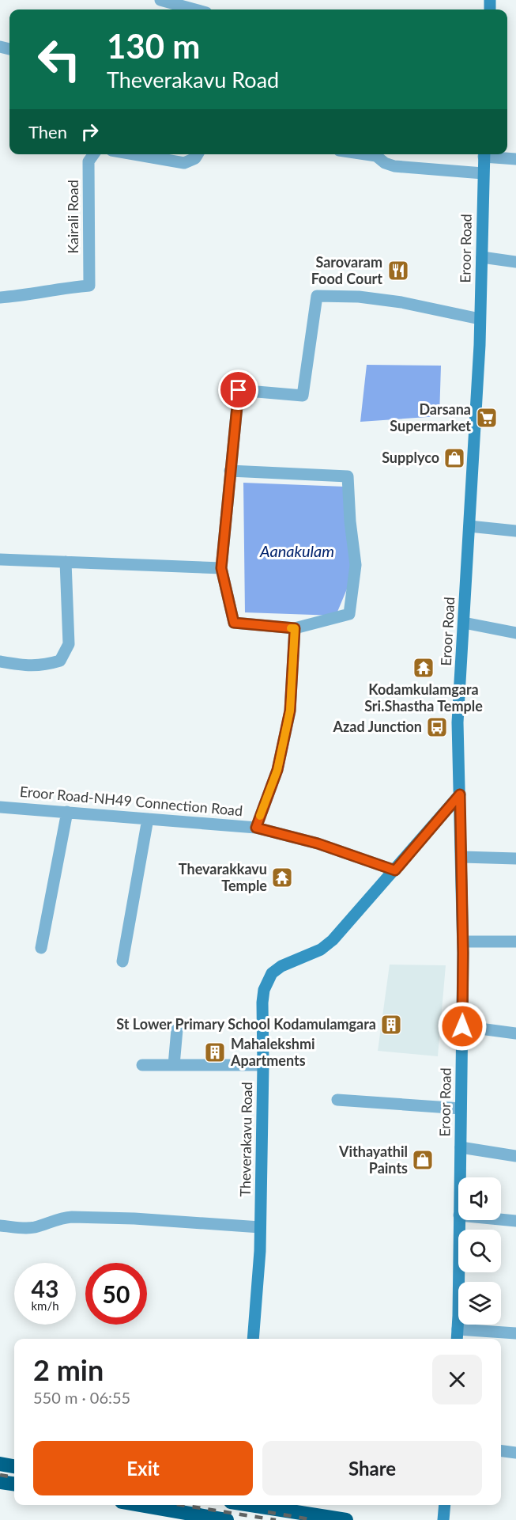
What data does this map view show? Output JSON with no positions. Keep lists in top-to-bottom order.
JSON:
{
  "streets": {
    "main road": ["Eroor Road", "Theverakavu Road"],
    "street": ["Kairali Road", "Eroor Road-NH49 Connection Road"]
  },
  "crossings": [
    ["Eroor Road", "Theverakavu Road"],
    ["Eroor Road-NH49 Connection Road", "Theverakavu Road"]
  ],
  "water": ["Aanakulam"],
  "places": {
    "restaurant": ["Sarovaram Food Court"],
    "supermarket": ["Darsana Supermarket"],
    "shop": ["Supplyco", "Vithayathil Paints"],
    "temple": ["Kodamkulamgara Sri.Shastha Temple", "Thevarakkavu Temple"],
    "bus stop": ["Azad Junction"],
    "building": ["St Lower Primary School Kodamulamgara", "Mahalekshmi Apartments"]
  },
  "page": {
    "turn": ["130 m", "Theverakavu Road"],
    "then": "Then",
    "speed": "43 km/h",
    "limit": "50",
    "heading": ["2 min", "550 m · 06:55"],
    "buttons": ["Exit", "Share"]
  }
}
